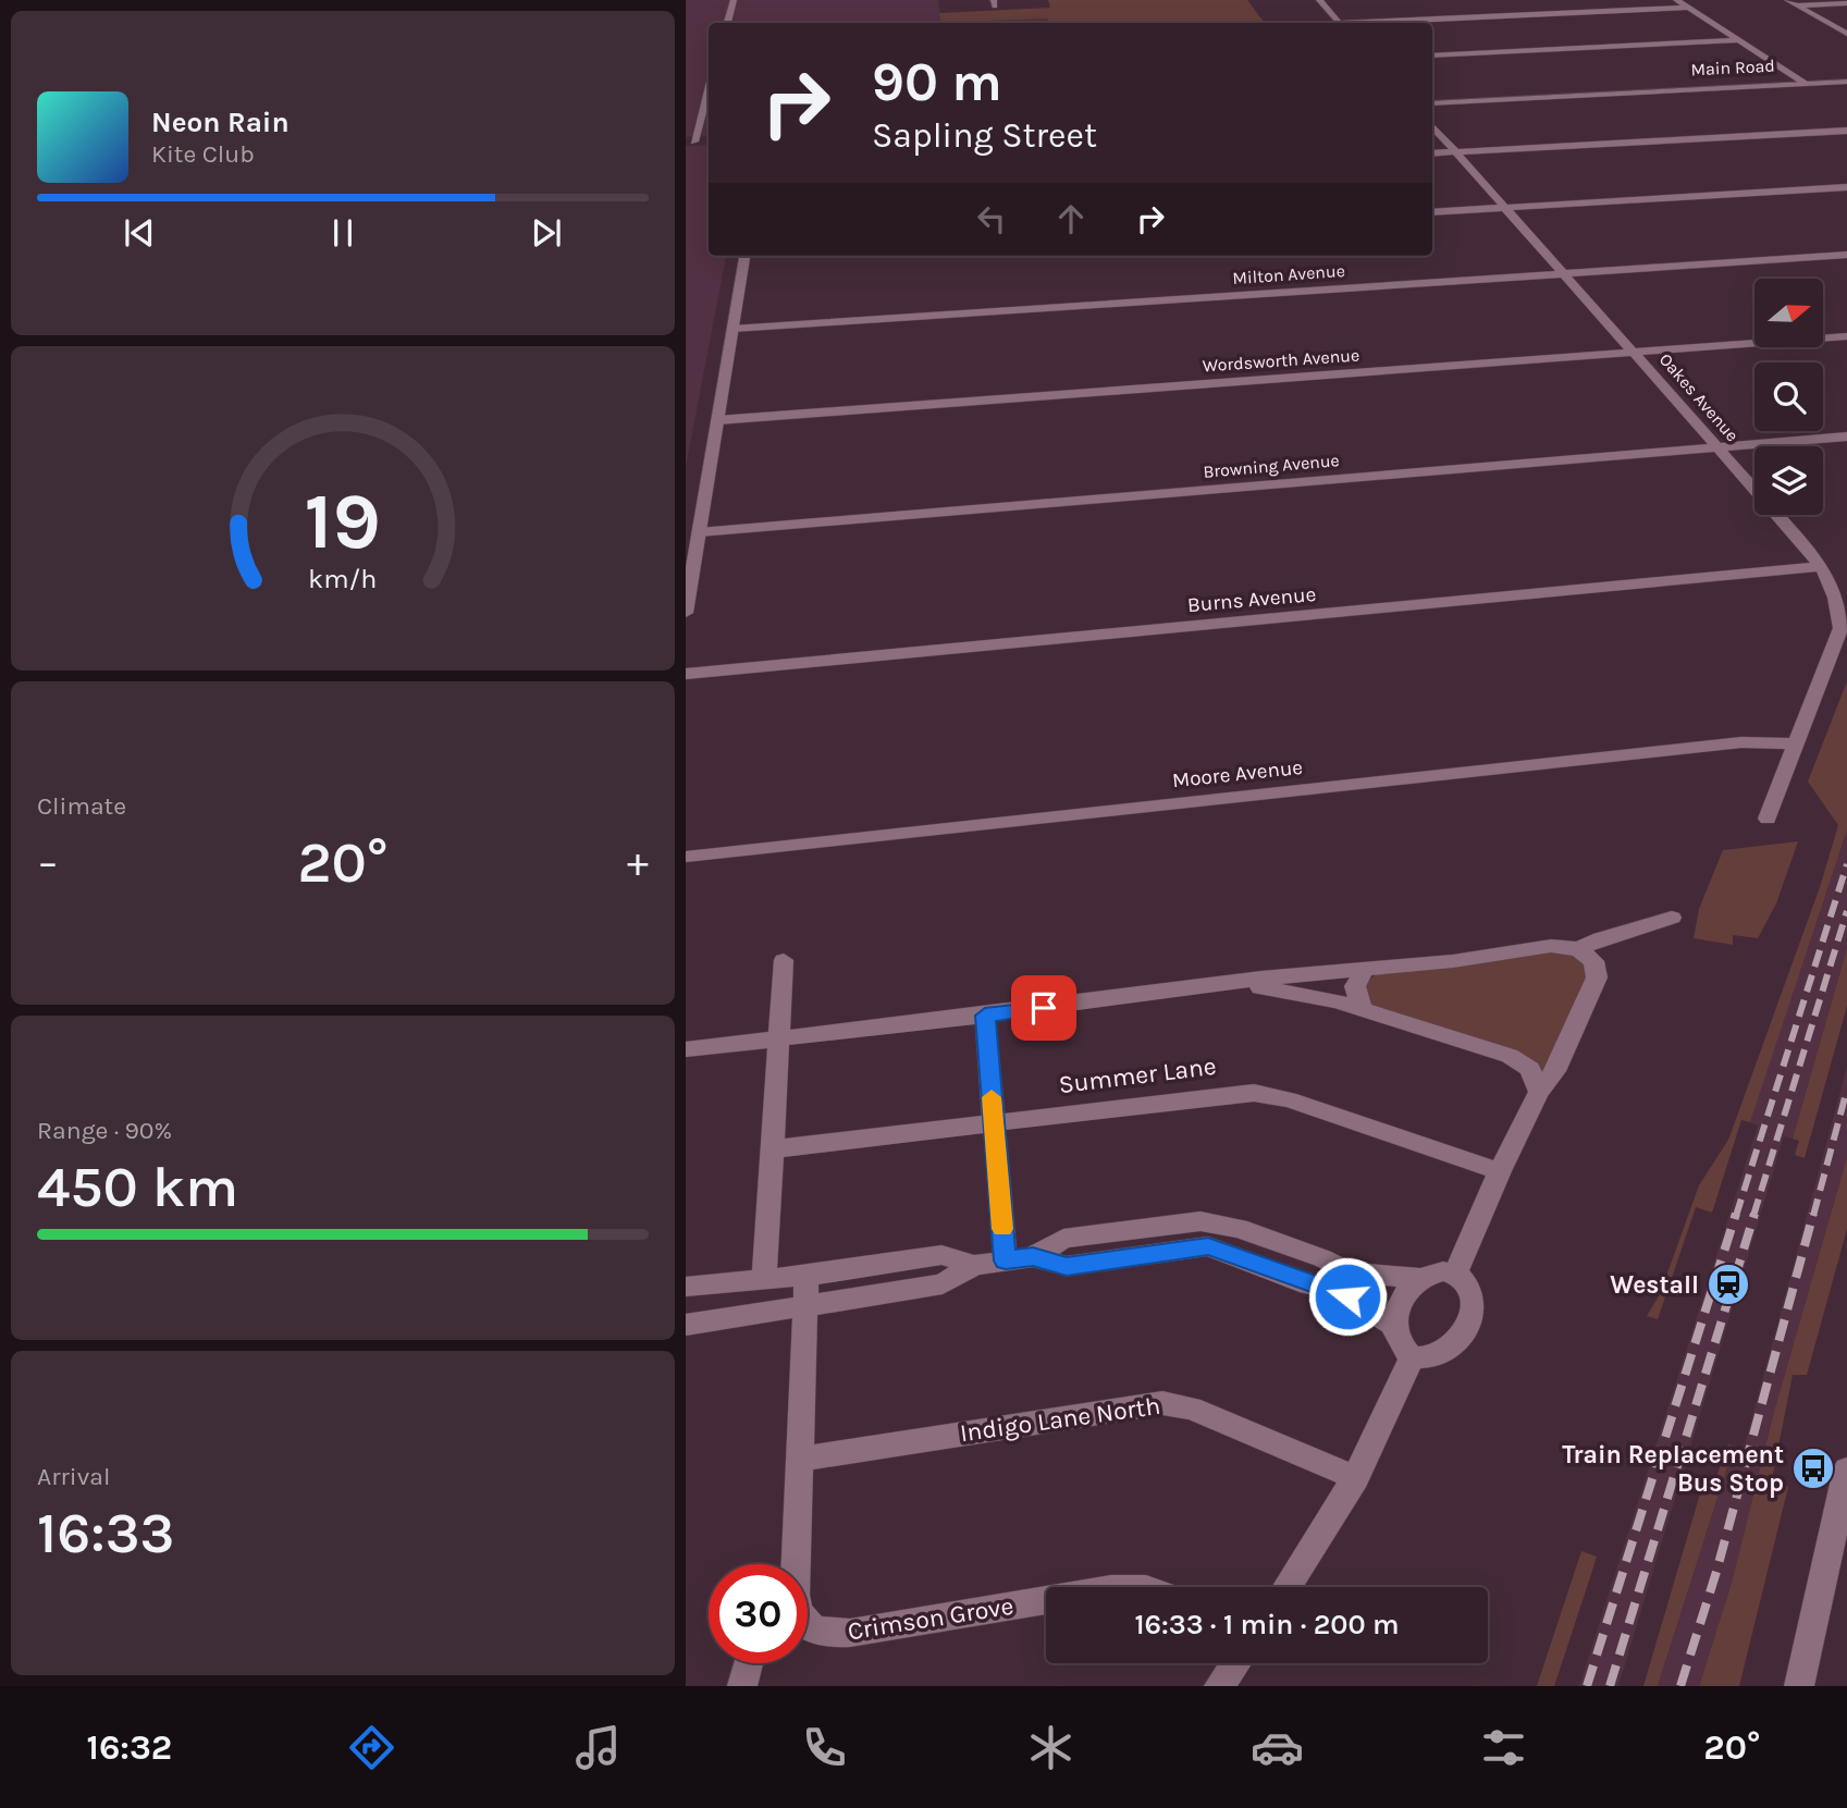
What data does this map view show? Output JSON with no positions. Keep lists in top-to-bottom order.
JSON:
{
  "streets": {
    "street": [
      "Main Road",
      "Milton Avenue",
      "Wordsworth Avenue",
      "Oakes Avenue",
      "Browning Avenue",
      "Burns Avenue",
      "Moore Avenue",
      "Summer Lane",
      "Indigo Lane North",
      "Crimson Grove"
    ]
  },
  "crossings": [
    ["Milton Avenue", "Oakes Avenue"],
    ["Wordsworth Avenue", "Oakes Avenue"],
    ["Oakes Avenue", "Browning Avenue"],
    ["Oakes Avenue", "Burns Avenue"],
    ["Oakes Avenue", "Moore Avenue"],
    ["Indigo Lane North", "Crimson Grove"]
  ],
  "places": {
    "station": ["Westall"],
    "bus stop": ["Train Replacement Bus Stop"]
  },
  "north": "right",
  "page": {
    "turn": ["90 m", "Sapling Street"],
    "song": ["Neon Rain", "Kite Club"],
    "tile": [
      "Climate",
      ["Range · 90%", "450 km"],
      ["Arrival", "16:33"]
    ],
    "heat": ["−", "20°", "+"],
    "limit": "30",
    "trip": "16:33 · 1 min · 200 m",
    "tabs": ["16:32", "20°"],
    "gauge": ["19", "km/h"]
  }
}
